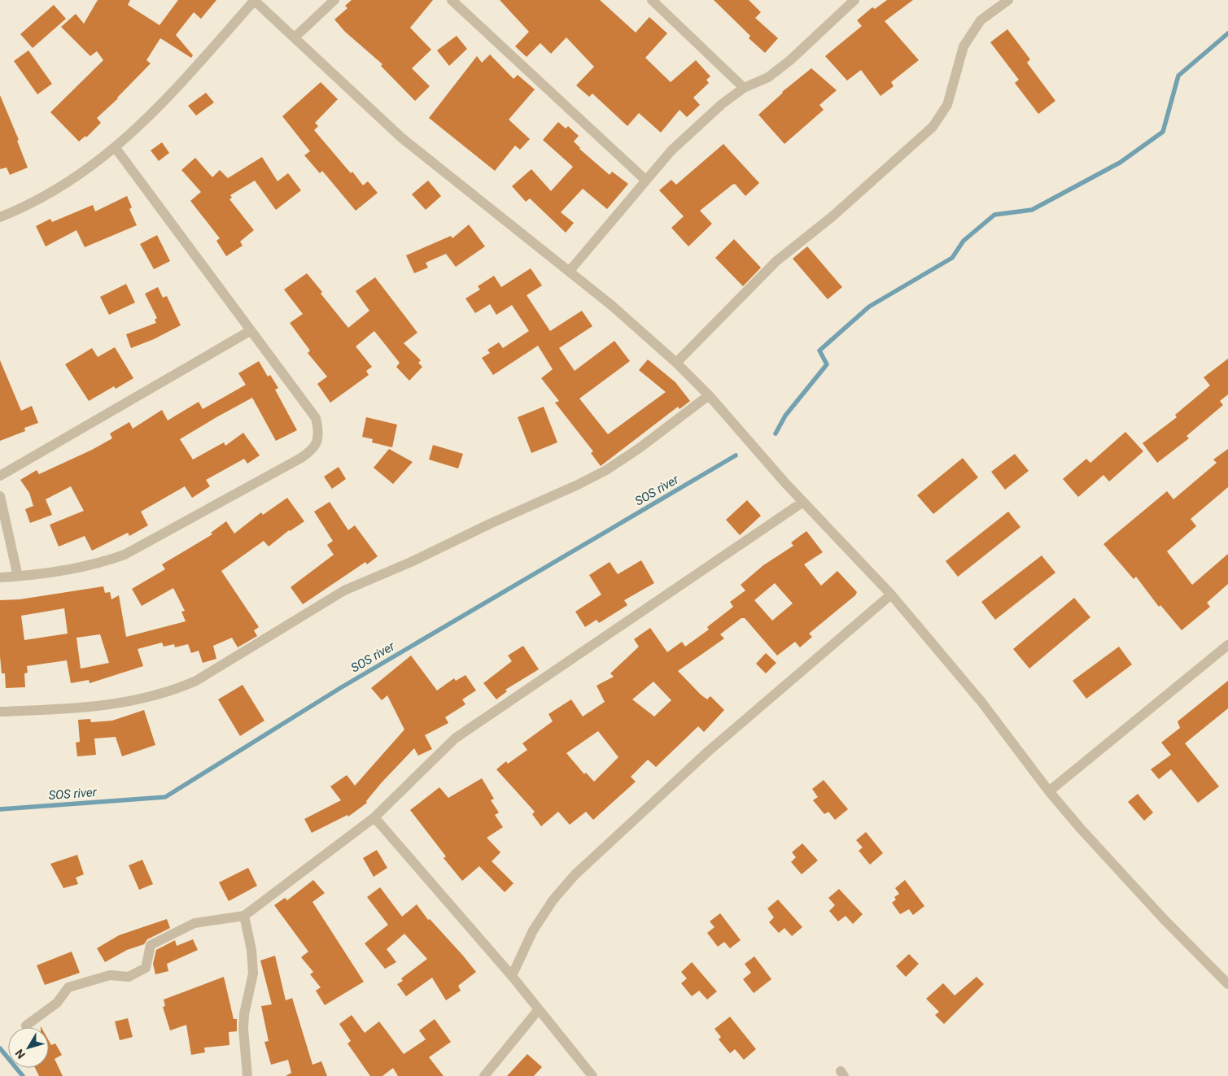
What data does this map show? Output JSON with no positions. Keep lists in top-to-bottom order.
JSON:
{
  "water": ["SOS river"],
  "north": "bottom left"
}
